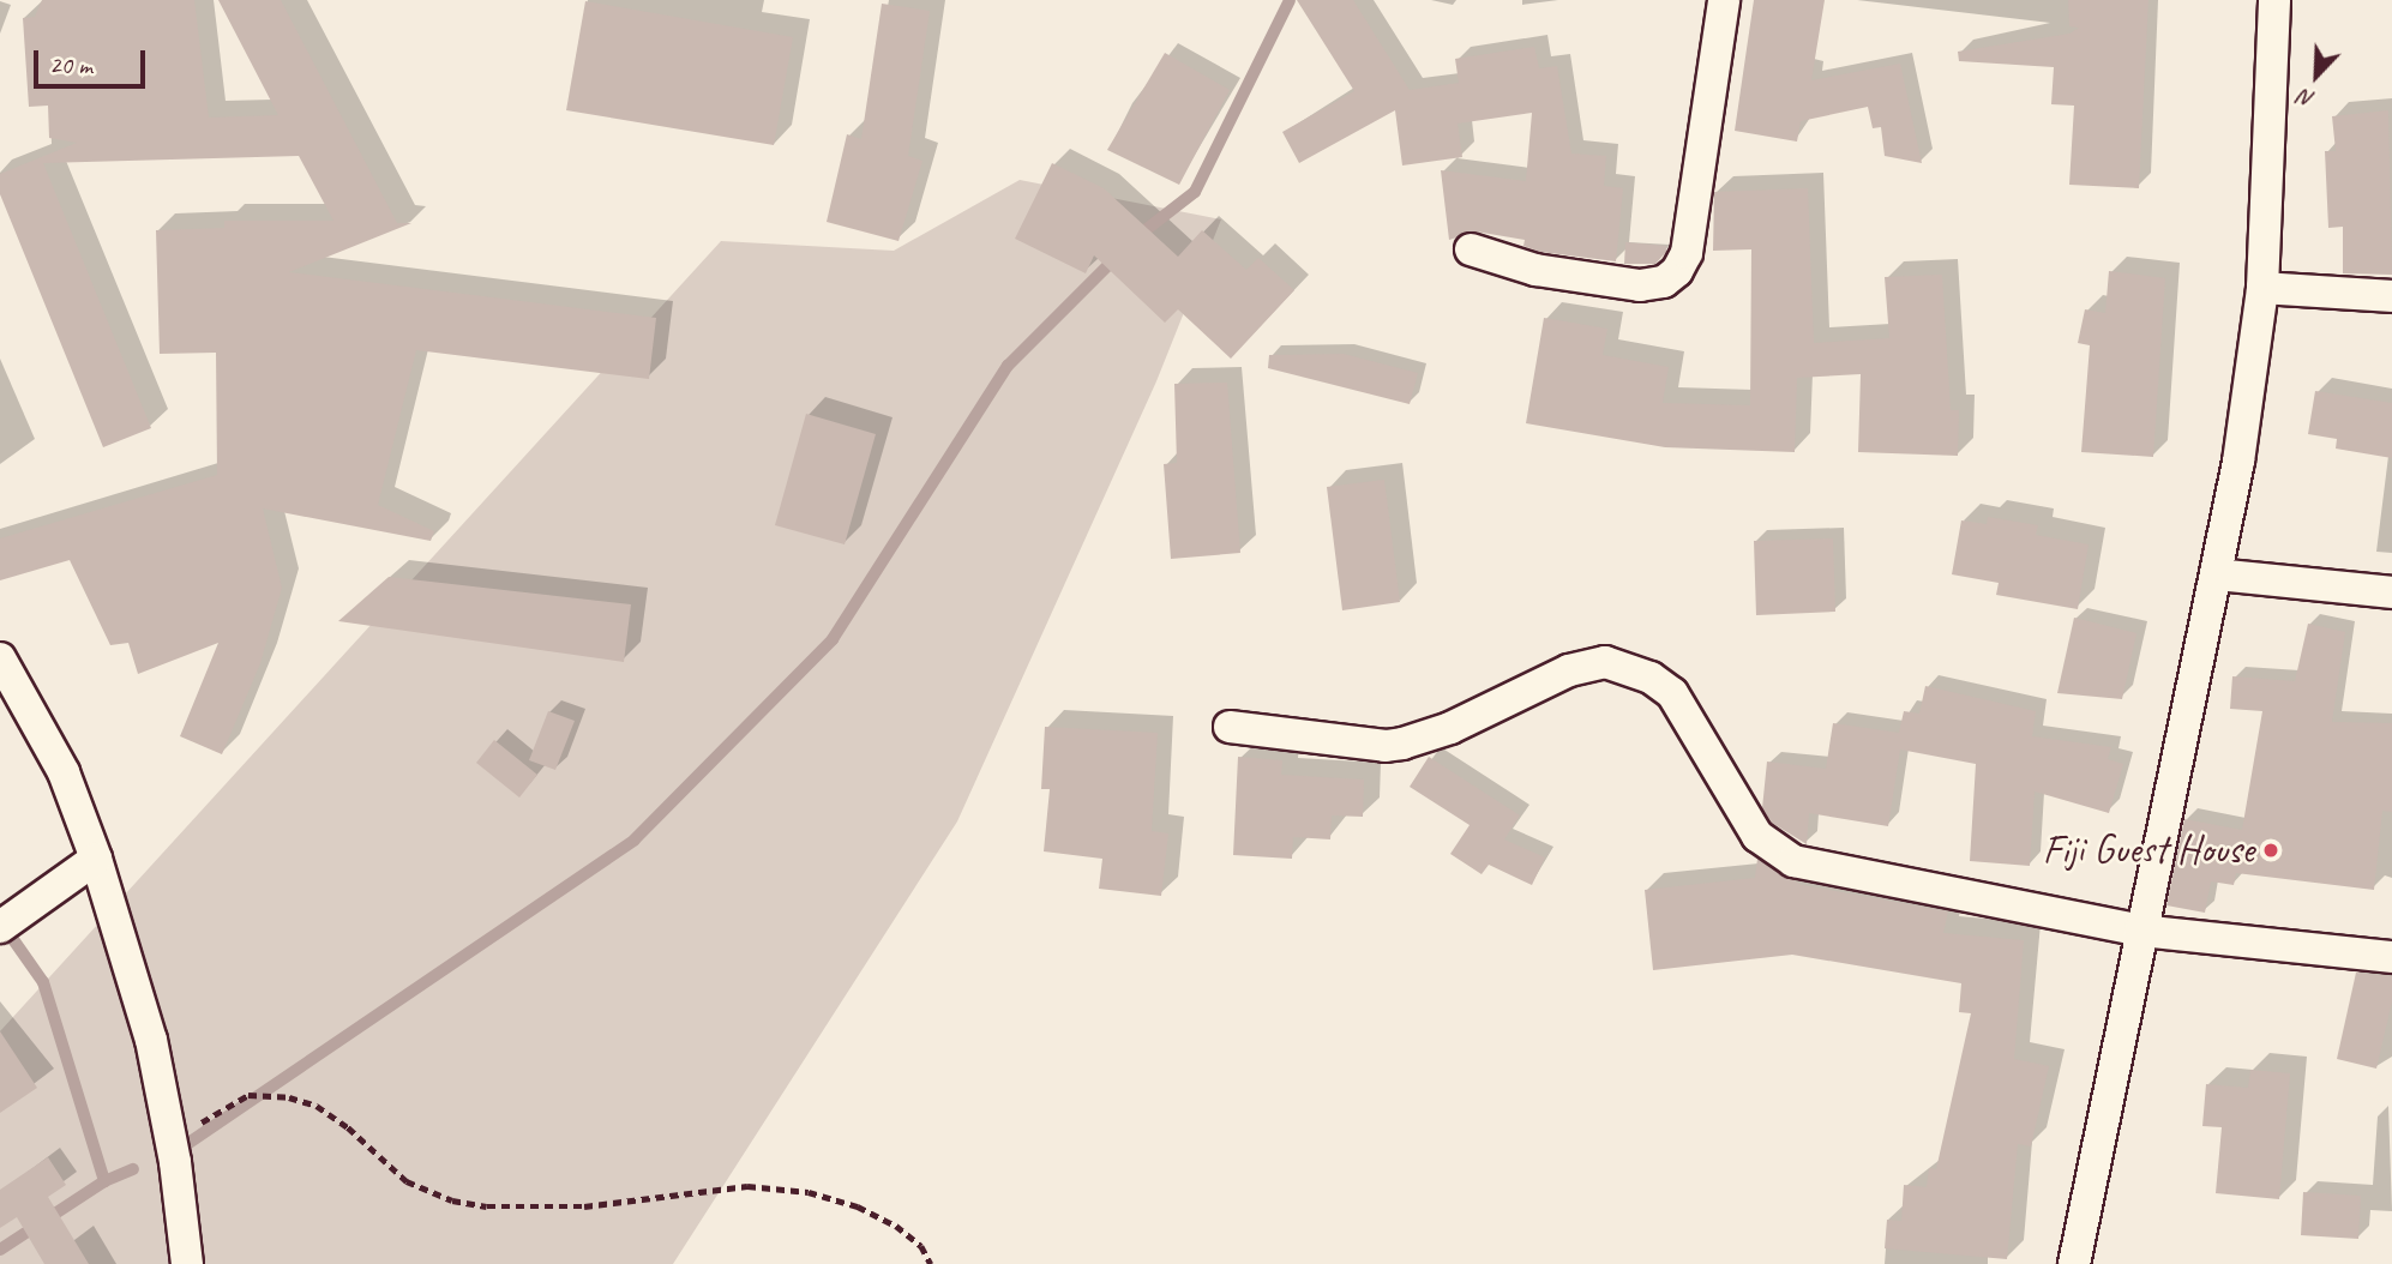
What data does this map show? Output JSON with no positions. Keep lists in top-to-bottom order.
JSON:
{
  "places": ["Fiji Guest House"],
  "scale_bar": "20 m",
  "north": "bottom left"
}
